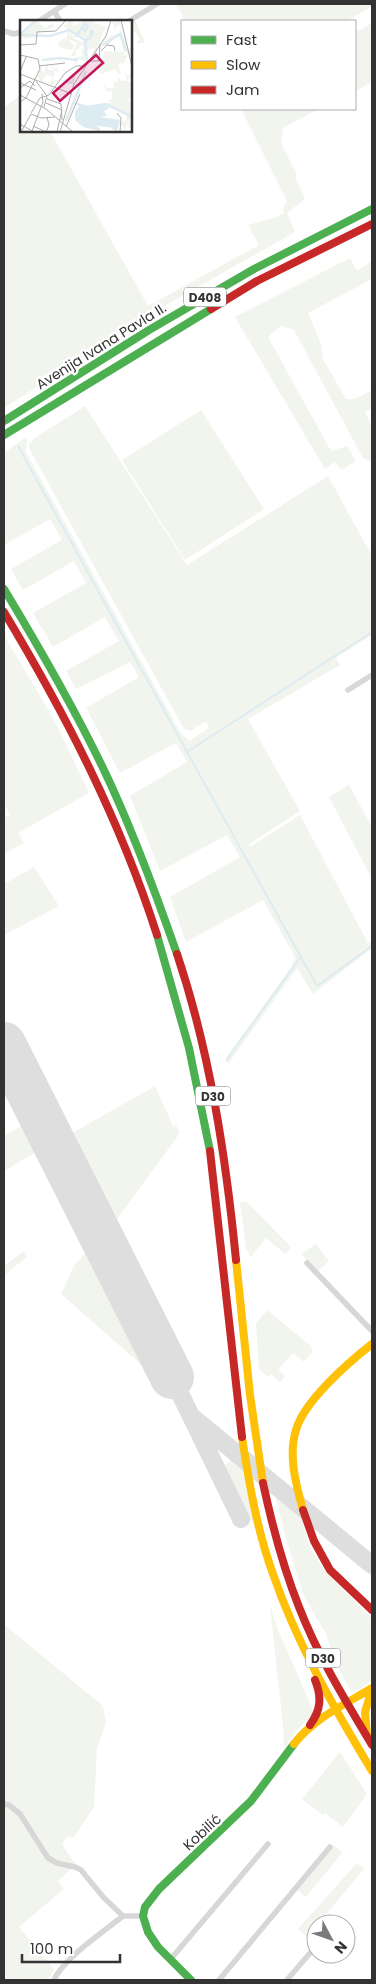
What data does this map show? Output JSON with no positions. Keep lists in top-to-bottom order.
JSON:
{
  "streets": {
    "main road": [
      "D408",
      "Avenija Ivana Pavla II.",
      "D30",
      "Kobilić"
    ]
  },
  "crossings": [
    ["D30", "Kobilić"]
  ],
  "legend": ["Fast", "Slow", "Jam"],
  "scale_bar": "100 m",
  "north": "bottom right"
}
